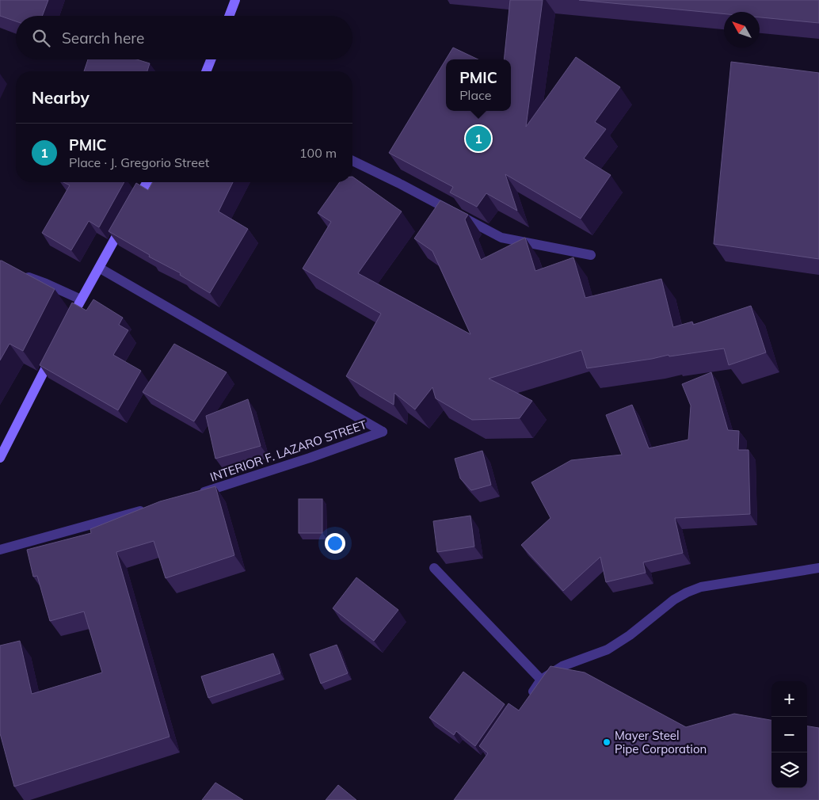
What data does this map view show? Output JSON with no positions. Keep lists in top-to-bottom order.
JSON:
{
  "streets": {
    "street": ["INTERIOR F. LAZARO STREET"]
  },
  "places": ["Mayer Steel Pipe Corporation"],
  "north": "top left",
  "page": {
    "search": "Search here",
    "popup": ["PMIC", "Place"],
    "heading": "Nearby",
    "list": [
      {
        "mark": "1",
        "name": "PMIC",
        "note": "Place · J. Gregorio Street",
        "value": "100 m"
      }
    ],
    "pins": "1",
    "map_buttons": ["+", "−"]
  }
}
